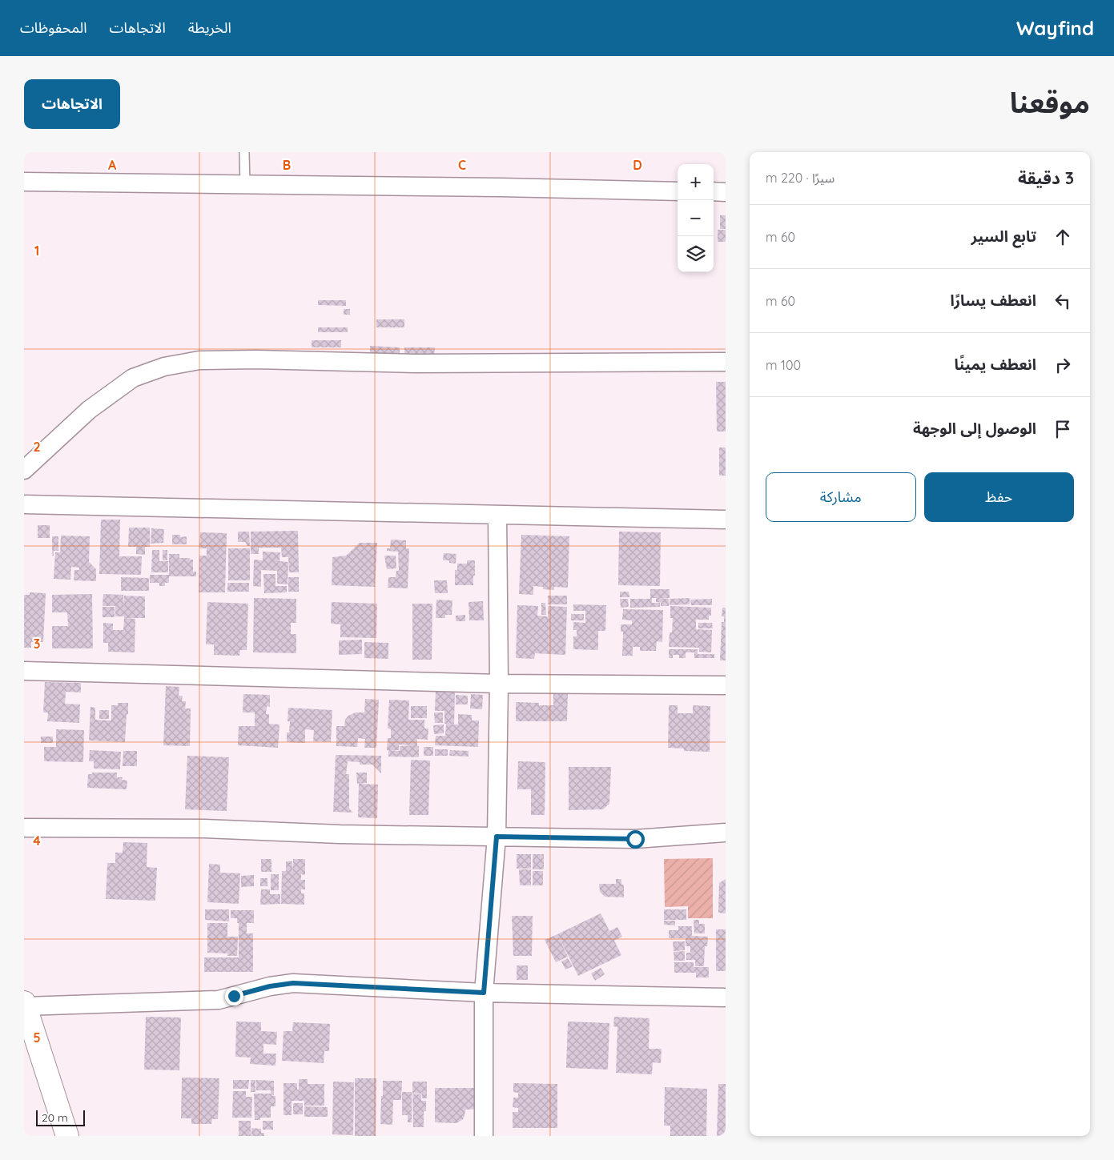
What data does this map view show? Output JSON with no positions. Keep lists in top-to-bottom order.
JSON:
{
  "scale_bar": "20 m",
  "page": {
    "header": "Wayfind",
    "nav": ["الخريطة", "الاتجاهات", "المحفوظات"],
    "title": "موقعنا",
    "buttons": [
      "الاتجاهات",
      ["حفظ", "مشاركة"]
    ],
    "heading": ["3 دقيقة", "سيرًا · 220 m"],
    "map_buttons": ["+", "−"],
    "list": [
      ["تابع السير", "60 m"],
      ["انعطف يسارًا", "60 m"],
      ["انعطف يمينًا", "100 m"],
      "الوصول إلى الوجهة"
    ],
    "scale": "20 m"
  },
  "grid": {
    "columns": [
      "A",
      "B",
      "C",
      "D"
    ],
    "rows": [
      "1",
      "2",
      "3",
      "4",
      "5"
    ]
  }
}
